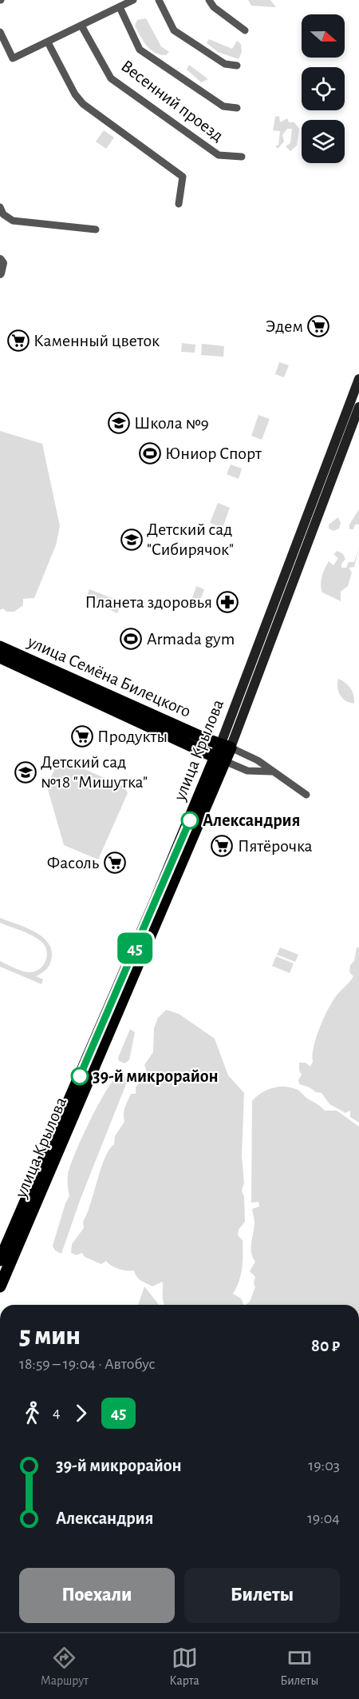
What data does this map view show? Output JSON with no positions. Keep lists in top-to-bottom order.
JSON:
{
  "streets": {
    "main road": ["улица Семёна Билецкого", "улица Крылова"],
    "street": ["Весенний проезд"]
  },
  "crossings": [
    ["улица Семёна Билецкого", "улица Крылова"]
  ],
  "places": {
    "supermarket": [
      "Эдем",
      "Каменный цветок",
      "Продукты",
      "Пятёрочка",
      "Фасоль"
    ],
    "school or university": ["Школа №9", "Детский сад \"Сибирячок\"", "Детский сад №18 \"Мишутка\""],
    "sports": ["Юниор Спорт", "Armada gym"],
    "pharmacy": ["Планета здоровья"],
    "other": ["Александрия", "39-й микрорайон"]
  },
  "lines": ["bus line 45"],
  "north": "right",
  "page": {
    "on_map": "45",
    "heading": ["5 мин", "18:59 – 19:04 · Автобус", "80 ₽"],
    "legs": ["4", "45"],
    "list": [
      {
        "name": "39-й микрорайон",
        "value": "19:03"
      },
      {
        "name": "Александрия",
        "value": "19:04"
      }
    ],
    "buttons": ["Поехали", "Билеты"],
    "tabs": ["Маршрут", "Карта", "Билеты"]
  }
}
